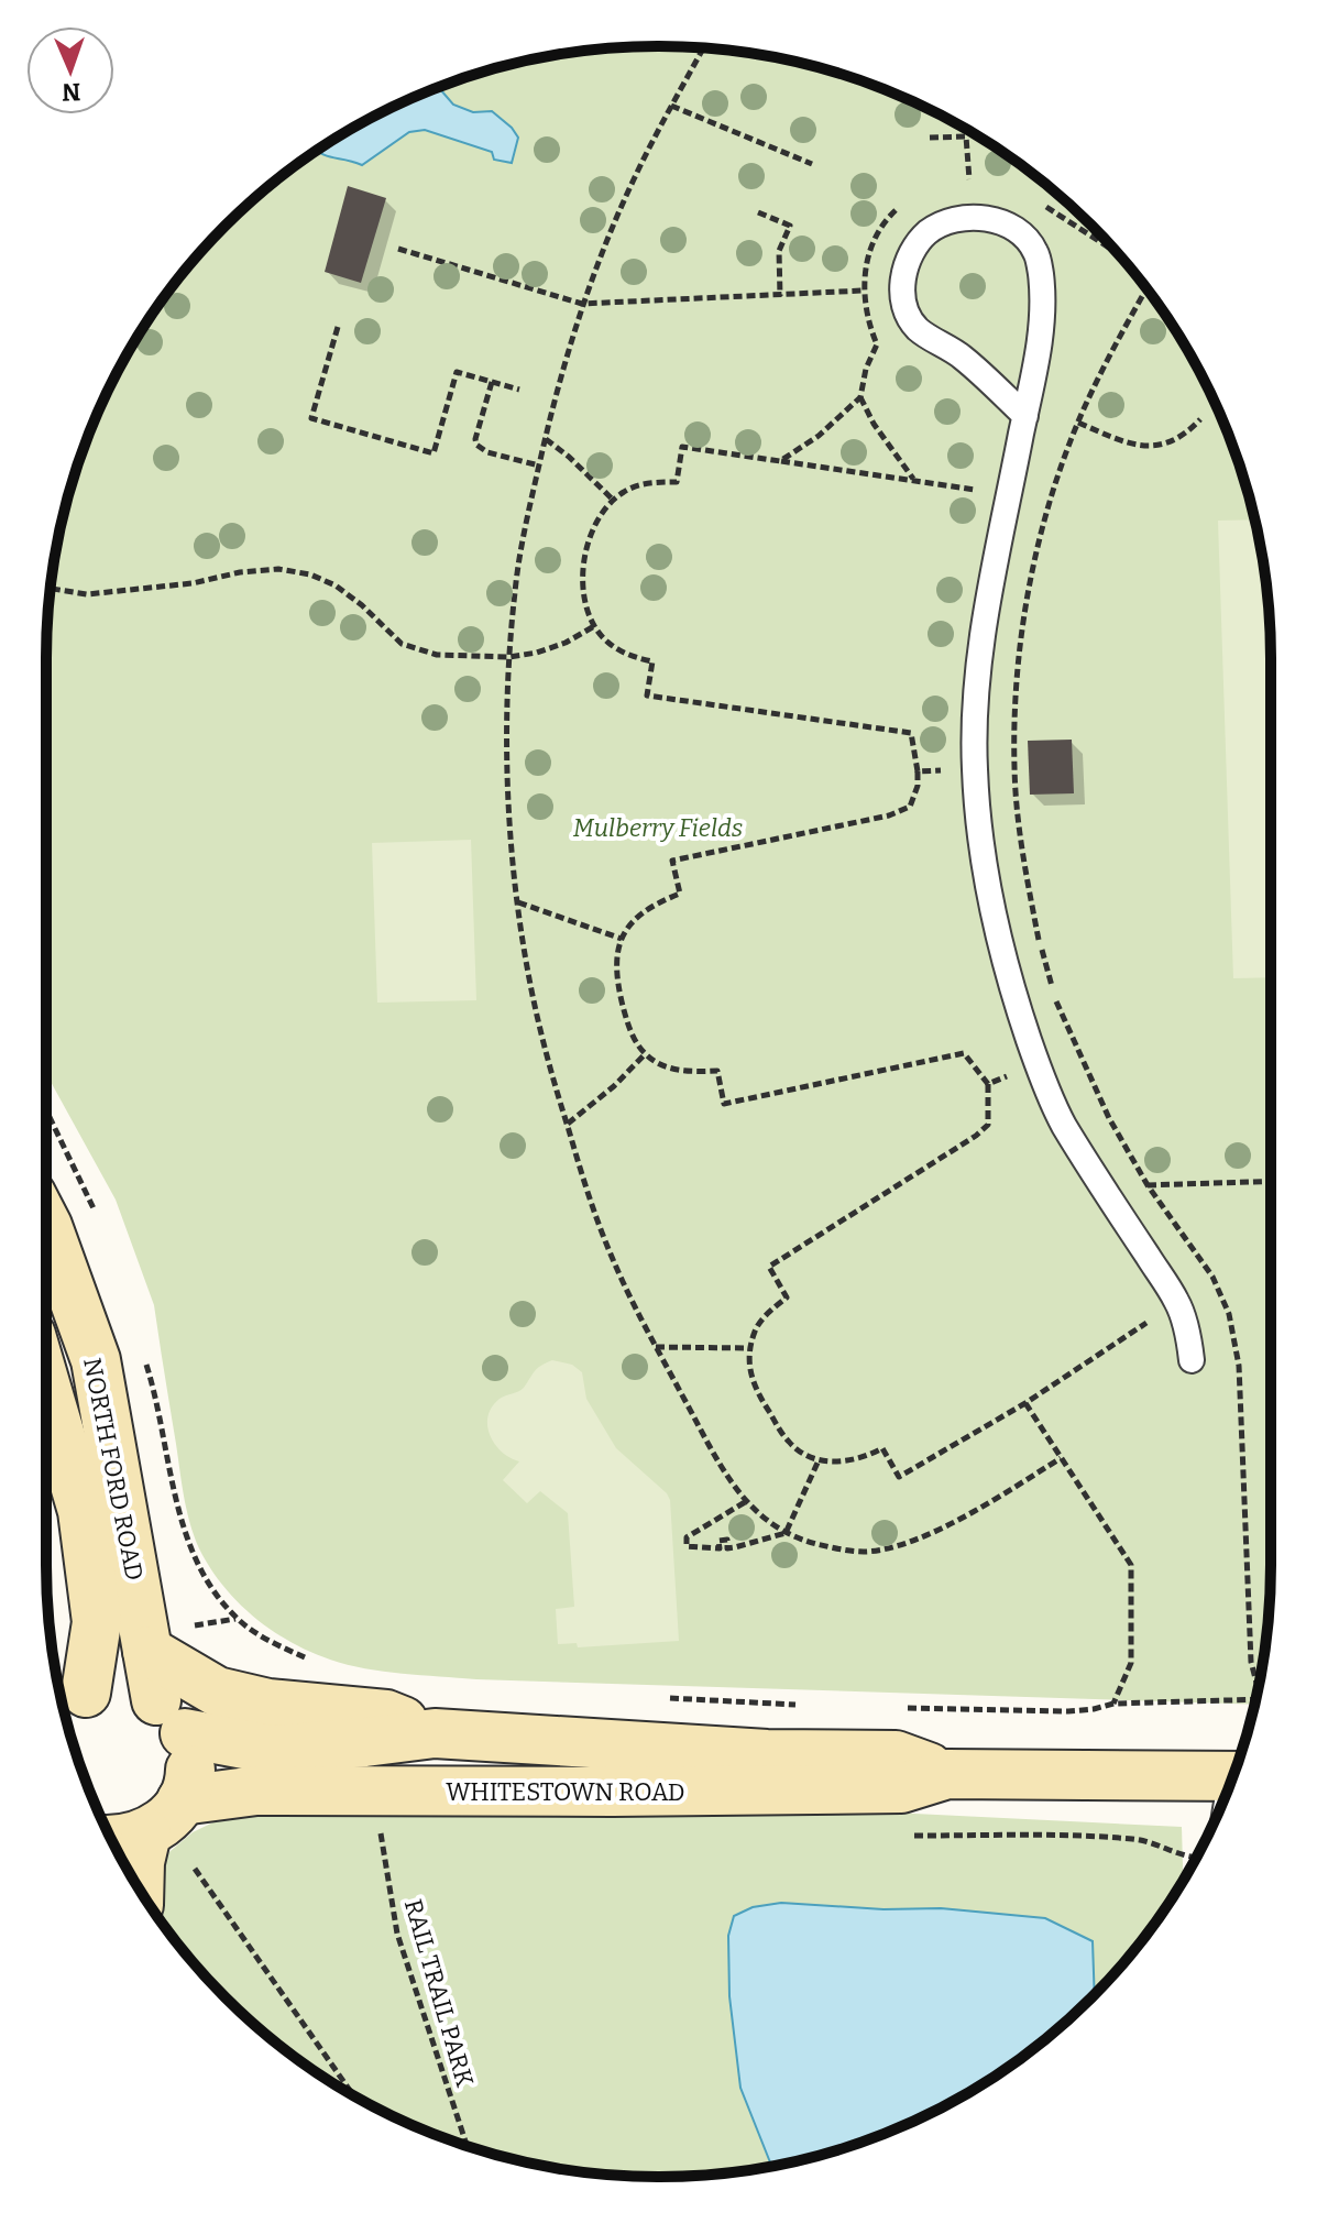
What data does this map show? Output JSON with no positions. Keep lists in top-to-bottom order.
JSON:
{
  "streets": {
    "street": ["NORTH FORD ROAD", "WHITESTOWN ROAD"],
    "path": ["RAIL TRAIL PARK"]
  },
  "crossings": [
    ["NORTH FORD ROAD", "WHITESTOWN ROAD"]
  ],
  "parks": ["Mulberry Fields"],
  "north": "bottom"
}
